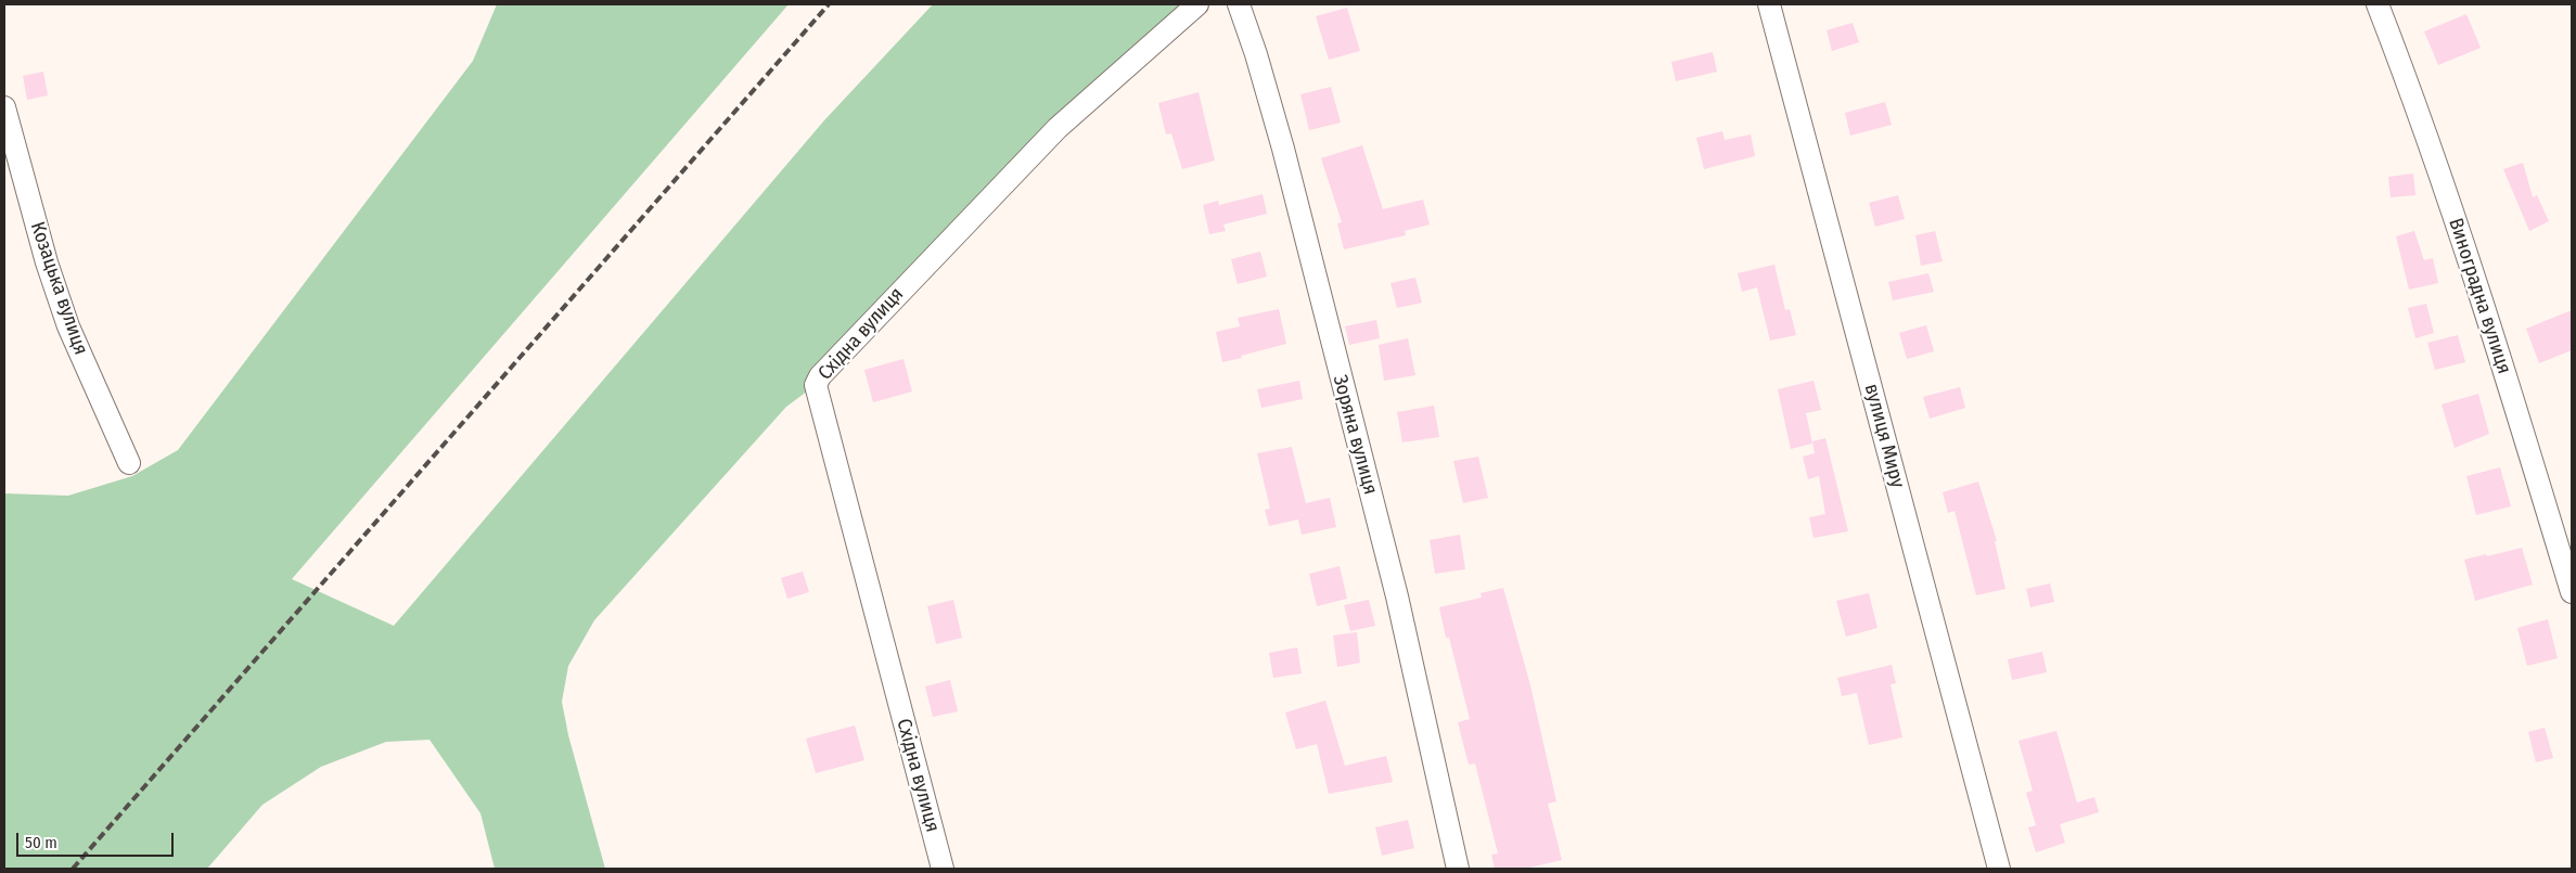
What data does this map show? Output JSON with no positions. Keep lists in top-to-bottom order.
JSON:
{
  "streets": {
    "street": [
      "Козацька вулиця",
      "Виноградна вулиця",
      "Східна вулиця",
      "Зоряна вулиця",
      "вулиця Миру"
    ]
  },
  "scale_bar": "50 m"
}
